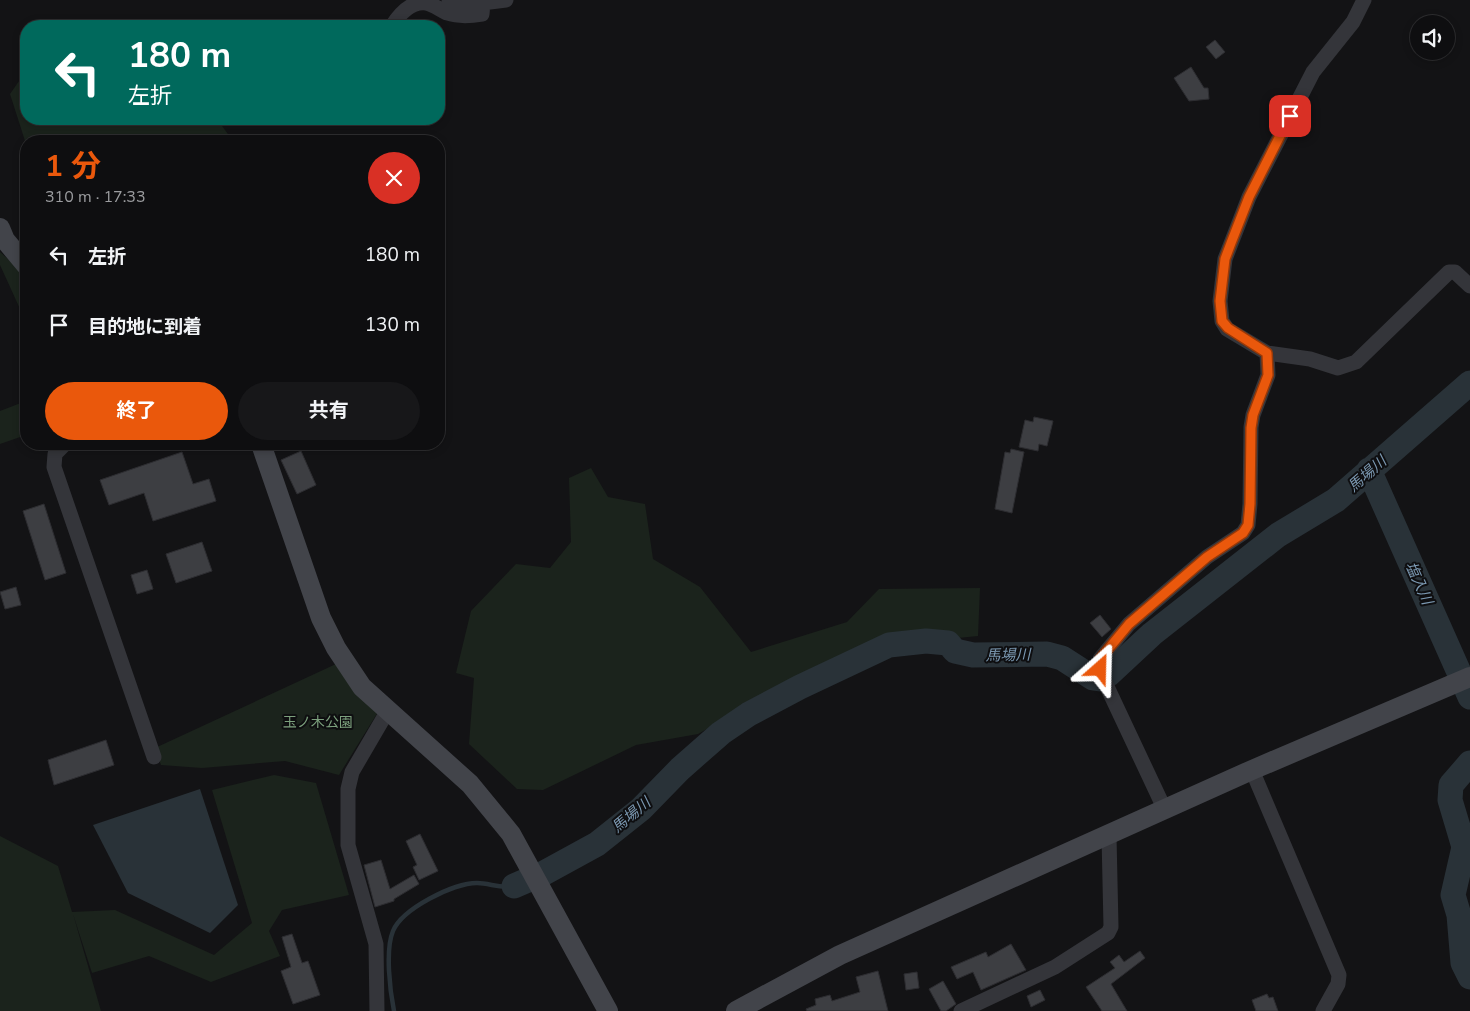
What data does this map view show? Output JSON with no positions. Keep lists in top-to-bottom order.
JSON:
{
  "water": ["馬場川", "塩入川"],
  "parks": ["玉ノ木公園"],
  "page": {
    "turn": ["180 m", "左折"],
    "heading": ["1 分", "310 m · 17:33"],
    "list": [
      {
        "name": "左折",
        "value": "180 m"
      },
      {
        "name": "目的地に到着",
        "value": "130 m"
      }
    ],
    "buttons": ["終了", "共有"]
  }
}
